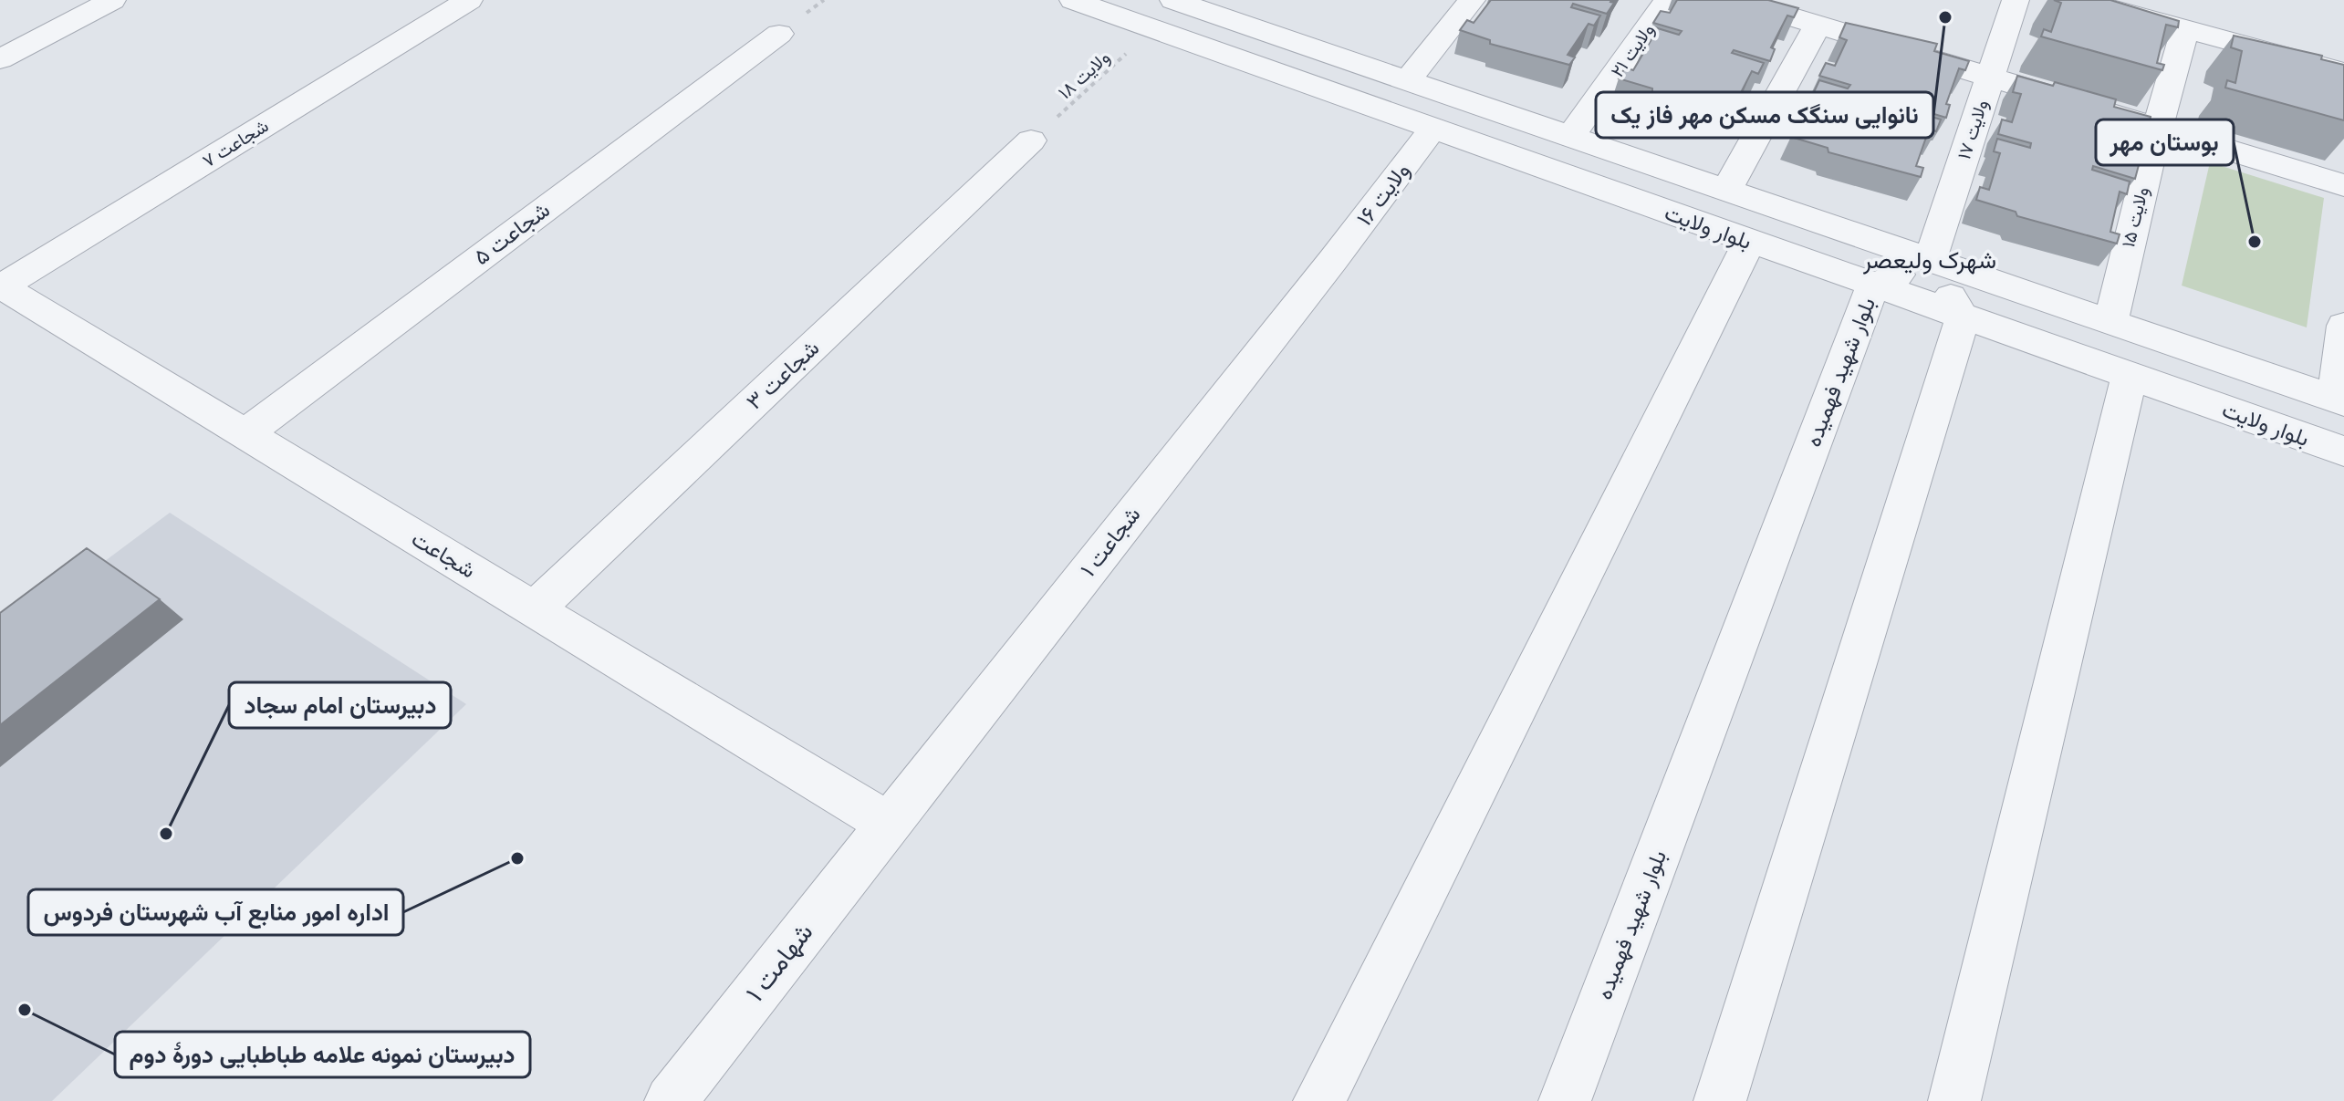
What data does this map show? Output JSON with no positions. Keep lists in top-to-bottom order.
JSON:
{
  "streets": {
    "street": [
      "ولایت ۲۱",
      "ولایت ۱۷",
      "شجاعت ۷",
      "ولایت ۱۶",
      "ولایت ۱۵",
      "بلوار ولایت",
      "شجاعت ۵",
      "بلوار شهید فهمیده",
      "شجاعت ۳",
      "شجاعت ۱",
      "شجاعت",
      "شهامت ۱"
    ],
    "path": ["ولایت ۱۸"]
  },
  "crossings": [
    ["ولایت ۲۱", "بلوار ولایت"],
    ["ولایت ۱۸", "بلوار ولایت"],
    ["ولایت ۱۸", "شجاعت ۳"],
    ["ولایت ۱۷", "بلوار ولایت"],
    ["ولایت ۱۷", "بلوار شهید فهمیده"],
    ["شجاعت ۷", "شجاعت"],
    ["ولایت ۱۶", "بلوار ولایت"],
    ["ولایت ۱۶", "شجاعت ۱"],
    ["ولایت ۱۵", "بلوار ولایت"],
    ["بلوار ولایت", "بلوار شهید فهمیده"],
    ["شجاعت ۵", "شجاعت"],
    ["شجاعت ۳", "شجاعت"],
    ["شجاعت ۱", "شجاعت"],
    ["شجاعت ۱", "شهامت ۱"],
    ["شجاعت", "شهامت ۱"]
  ],
  "districts": ["شهرک ولیعصر"],
  "places": [
    "نانوایی سنگک مسکن مهر فاز یک",
    "بوستان مهر",
    "دبیرستان امام سجاد",
    "اداره امور منابع آب شهرستان فردوس",
    "دبیرستان نمونه علامه طباطبایی دورهٔ دوم"
  ]
}
